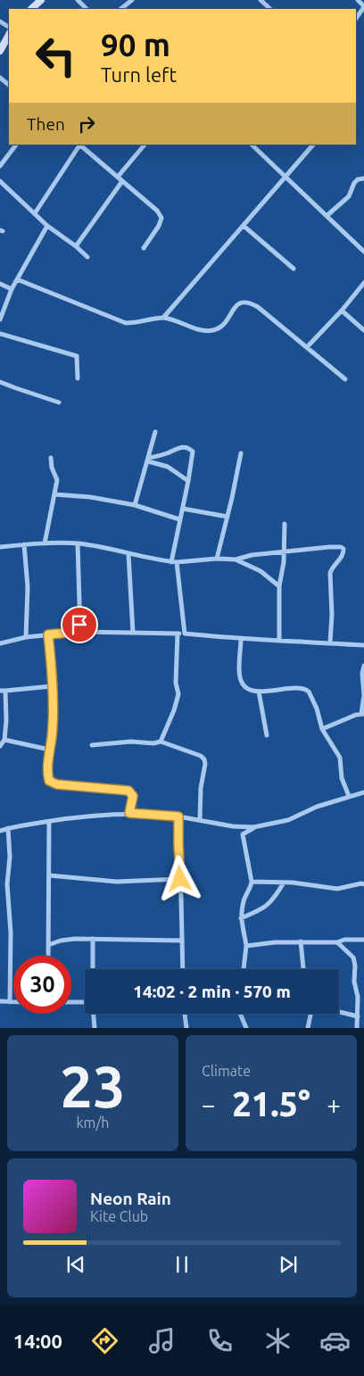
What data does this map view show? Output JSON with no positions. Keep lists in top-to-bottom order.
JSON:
{
  "page": {
    "turn": ["90 m", "Turn left"],
    "then": "Then",
    "limit": "30",
    "trip": "14:02 · 2 min · 570 m",
    "tile": [
      ["23", "km/h"],
      "Climate"
    ],
    "heat": ["−", "21.5°", "+"],
    "song": ["Neon Rain", "Kite Club"],
    "tabs": "14:00"
  }
}
